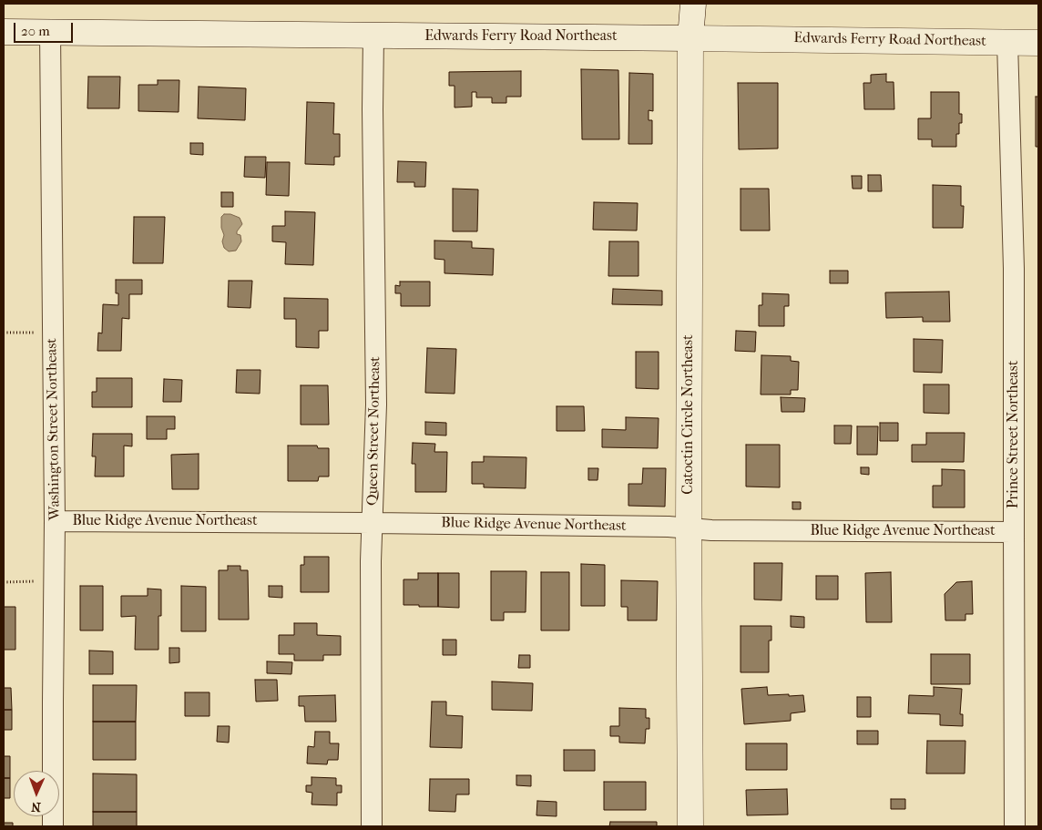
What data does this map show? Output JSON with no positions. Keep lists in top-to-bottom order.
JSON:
{
  "streets": {
    "street": [
      "Edwards Ferry Road Northeast",
      "Catoctin Circle Northeast",
      "Washington Street Northeast",
      "Queen Street Northeast",
      "Prince Street Northeast",
      "Blue Ridge Avenue Northeast"
    ]
  },
  "crossings": [
    ["Edwards Ferry Road Northeast", "Catoctin Circle Northeast"],
    ["Edwards Ferry Road Northeast", "Washington Street Northeast"],
    ["Edwards Ferry Road Northeast", "Queen Street Northeast"],
    ["Edwards Ferry Road Northeast", "Prince Street Northeast"],
    ["Catoctin Circle Northeast", "Blue Ridge Avenue Northeast"],
    ["Washington Street Northeast", "Blue Ridge Avenue Northeast"],
    ["Queen Street Northeast", "Blue Ridge Avenue Northeast"],
    ["Prince Street Northeast", "Blue Ridge Avenue Northeast"]
  ],
  "scale_bar": "20 m",
  "north": "bottom"
}
